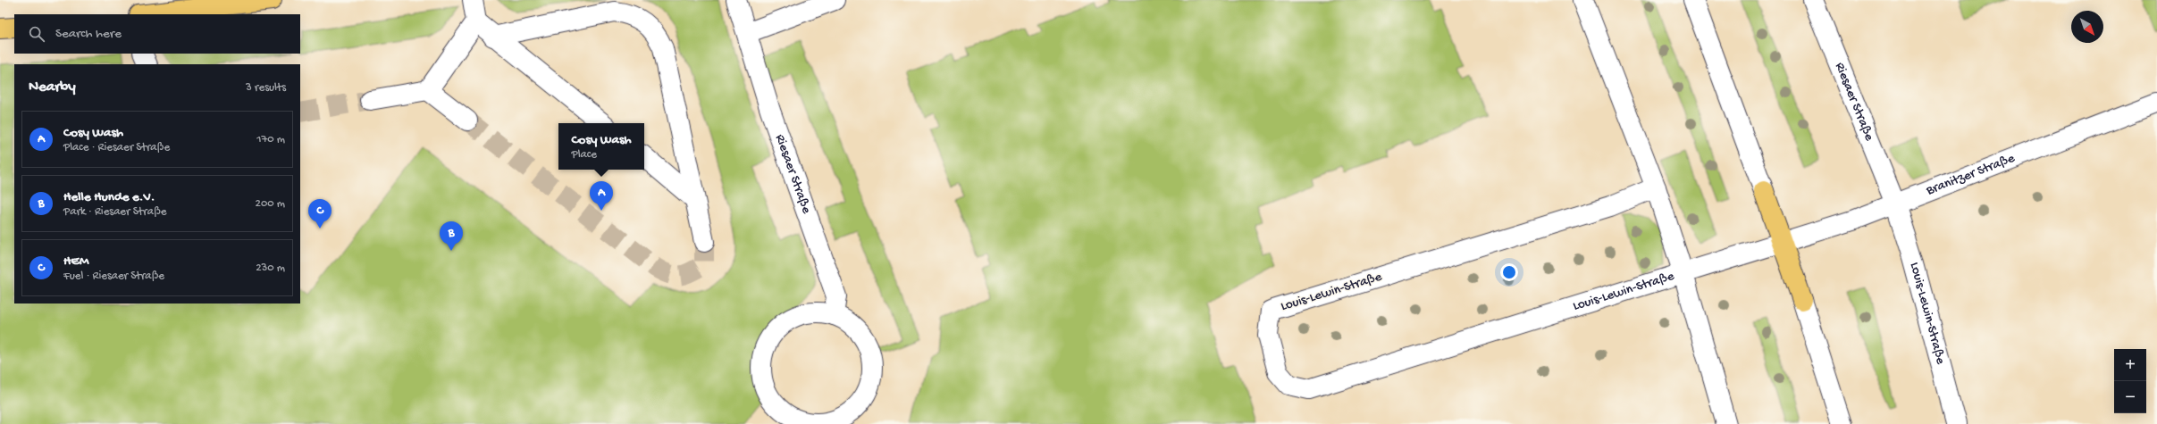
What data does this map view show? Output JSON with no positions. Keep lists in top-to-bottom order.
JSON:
{
  "streets": {
    "street": ["Riesaer Straße", "Branitzer Straße", "Louis-Lewin-Straße"]
  },
  "crossings": [
    ["Riesaer Straße", "Branitzer Straße"],
    ["Riesaer Straße", "Louis-Lewin-Straße"],
    ["Branitzer Straße", "Louis-Lewin-Straße"]
  ],
  "north": "bottom right",
  "page": {
    "search": "Search here",
    "heading": ["Nearby", "3 results"],
    "list": [
      {
        "mark": "A",
        "name": "Cosy Wash",
        "note": "Place · Riesaer Straße",
        "value": "170 m"
      },
      {
        "mark": "B",
        "name": "Helle Hunde e.V.",
        "note": "Park · Riesaer Straße",
        "value": "200 m"
      },
      {
        "mark": "C",
        "name": "HEM",
        "note": "Fuel · Riesaer Straße",
        "value": "230 m"
      }
    ],
    "popup": ["Cosy Wash", "Place"],
    "pins": ["A", "C", "B"],
    "map_buttons": ["+", "−"]
  }
}
